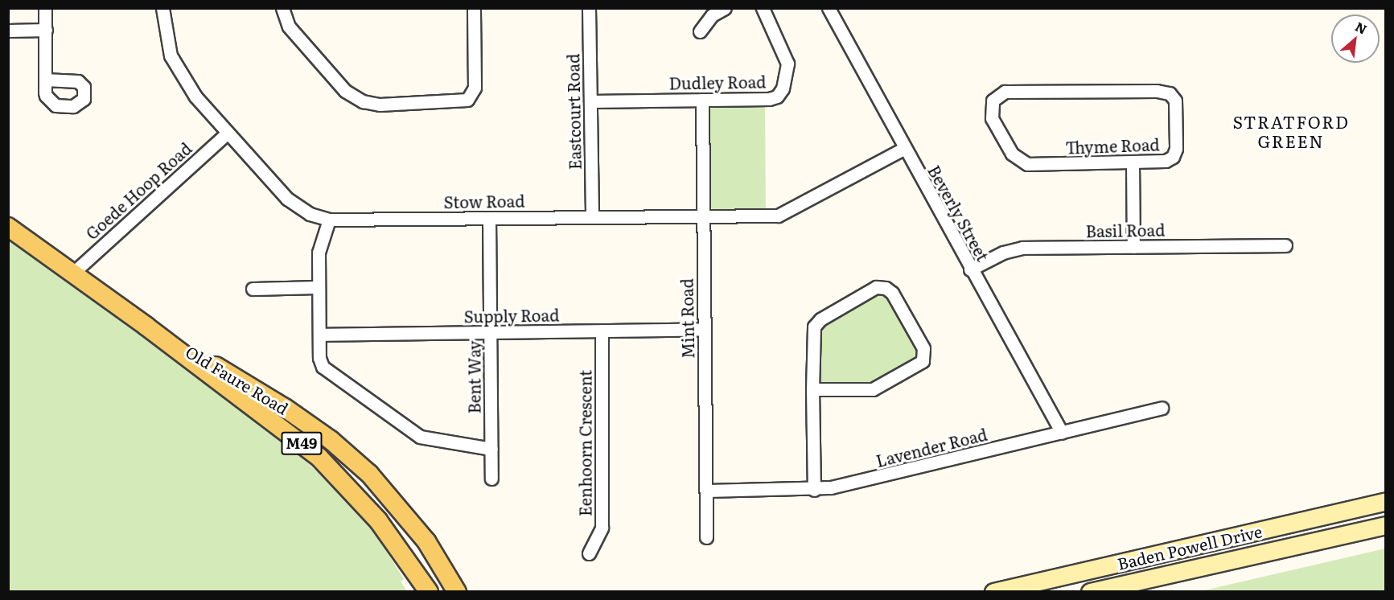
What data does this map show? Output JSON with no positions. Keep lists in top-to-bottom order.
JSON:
{
  "streets": {
    "main road": ["Old Faure Road", "M49", "Baden Powell Drive"],
    "street": [
      "Dudley Road",
      "Eastcourt Road",
      "Thyme Road",
      "Goede Hoop Road",
      "Stow Road",
      "Beverly Street",
      "Basil Road",
      "Supply Road",
      "Mint Road",
      "Bent Way",
      "Eenhoorn Crescent",
      "Lavender Road"
    ]
  },
  "crossings": [
    ["Dudley Road", "Eastcourt Road"],
    ["Dudley Road", "Mint Road"],
    ["Eastcourt Road", "Stow Road"],
    ["Goede Hoop Road", "Stow Road"],
    ["Goede Hoop Road", "Old Faure Road"],
    ["Stow Road", "Beverly Street"],
    ["Stow Road", "Mint Road"],
    ["Stow Road", "Bent Way"],
    ["Beverly Street", "Basil Road"],
    ["Beverly Street", "Lavender Road"],
    ["Supply Road", "Mint Road"],
    ["Supply Road", "Bent Way"],
    ["Supply Road", "Eenhoorn Crescent"],
    ["Mint Road", "Lavender Road"]
  ],
  "districts": ["STRATFORD GREEN"],
  "north": "top right"
}
